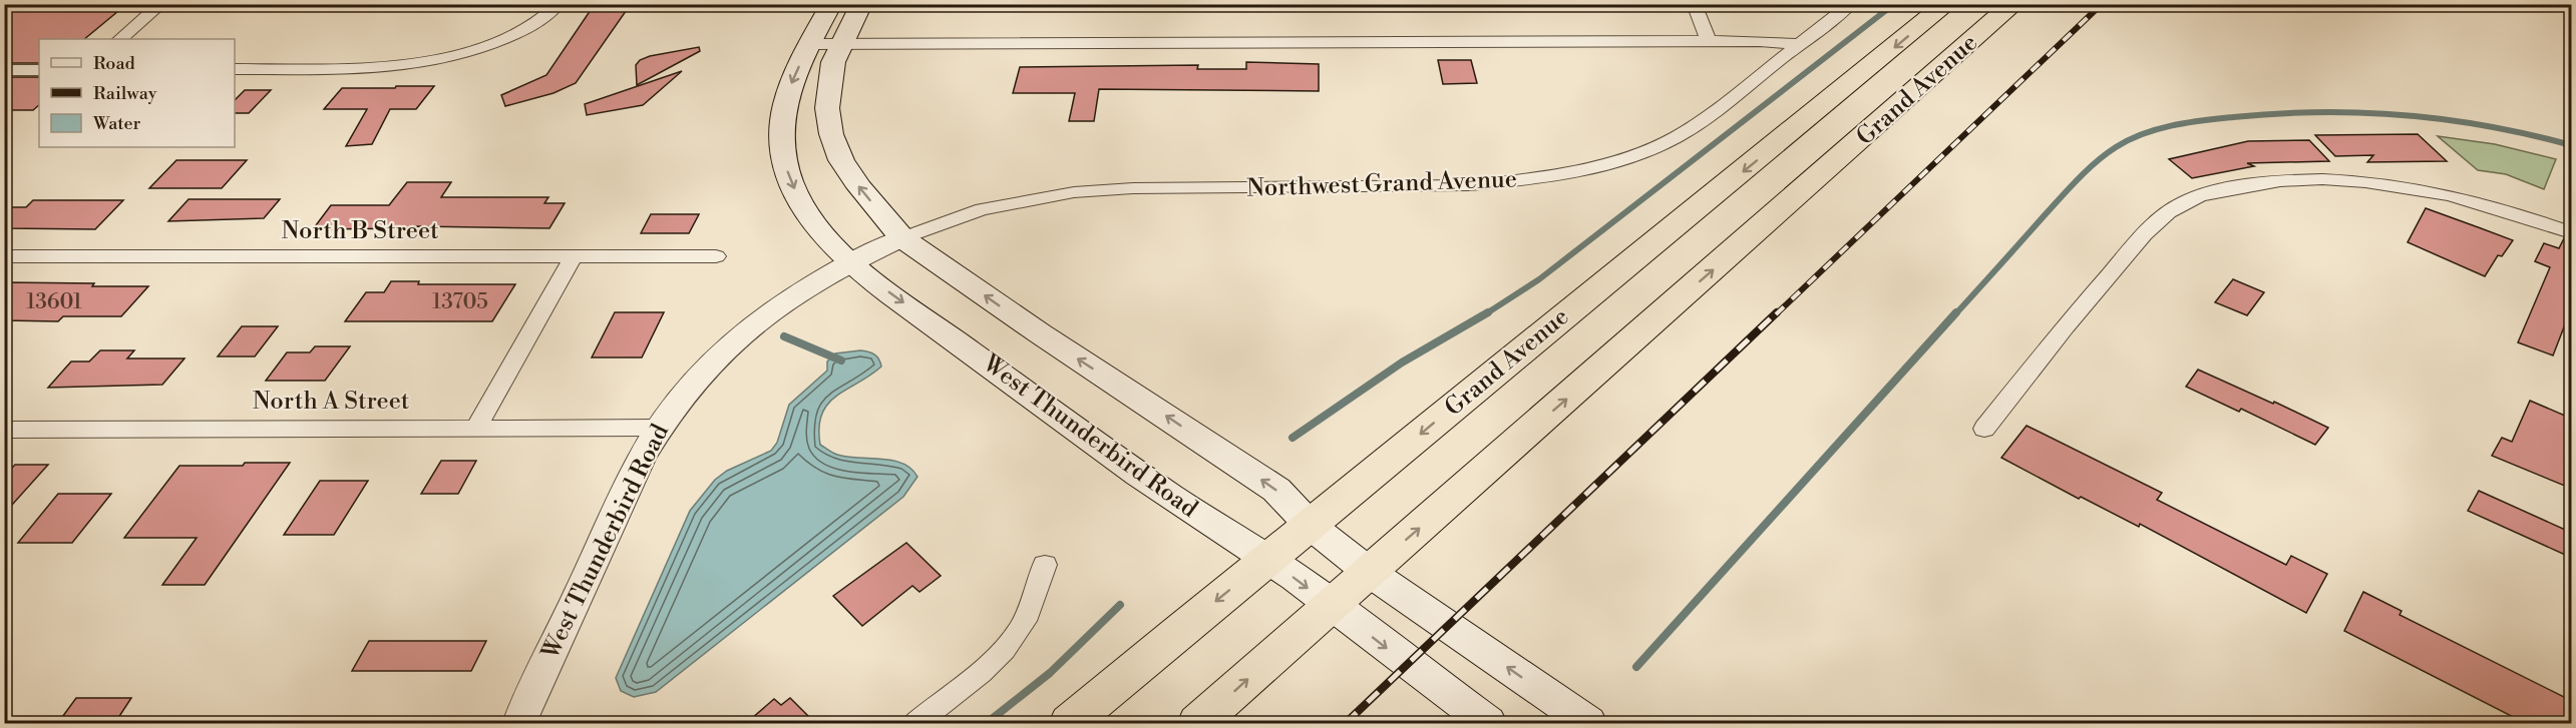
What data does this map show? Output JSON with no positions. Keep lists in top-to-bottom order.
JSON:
{
  "streets": {
    "highway": ["Grand Avenue"],
    "main road": ["West Thunderbird Road"],
    "street": ["Northwest Grand Avenue", "North B Street", "North A Street"]
  },
  "crossings": [
    ["Grand Avenue", "West Thunderbird Road"],
    ["Northwest Grand Avenue", "West Thunderbird Road"],
    ["North A Street", "West Thunderbird Road"]
  ],
  "house_numbers": ["13601", "13705"],
  "legend": ["Road", "Railway", "Water"]
}
